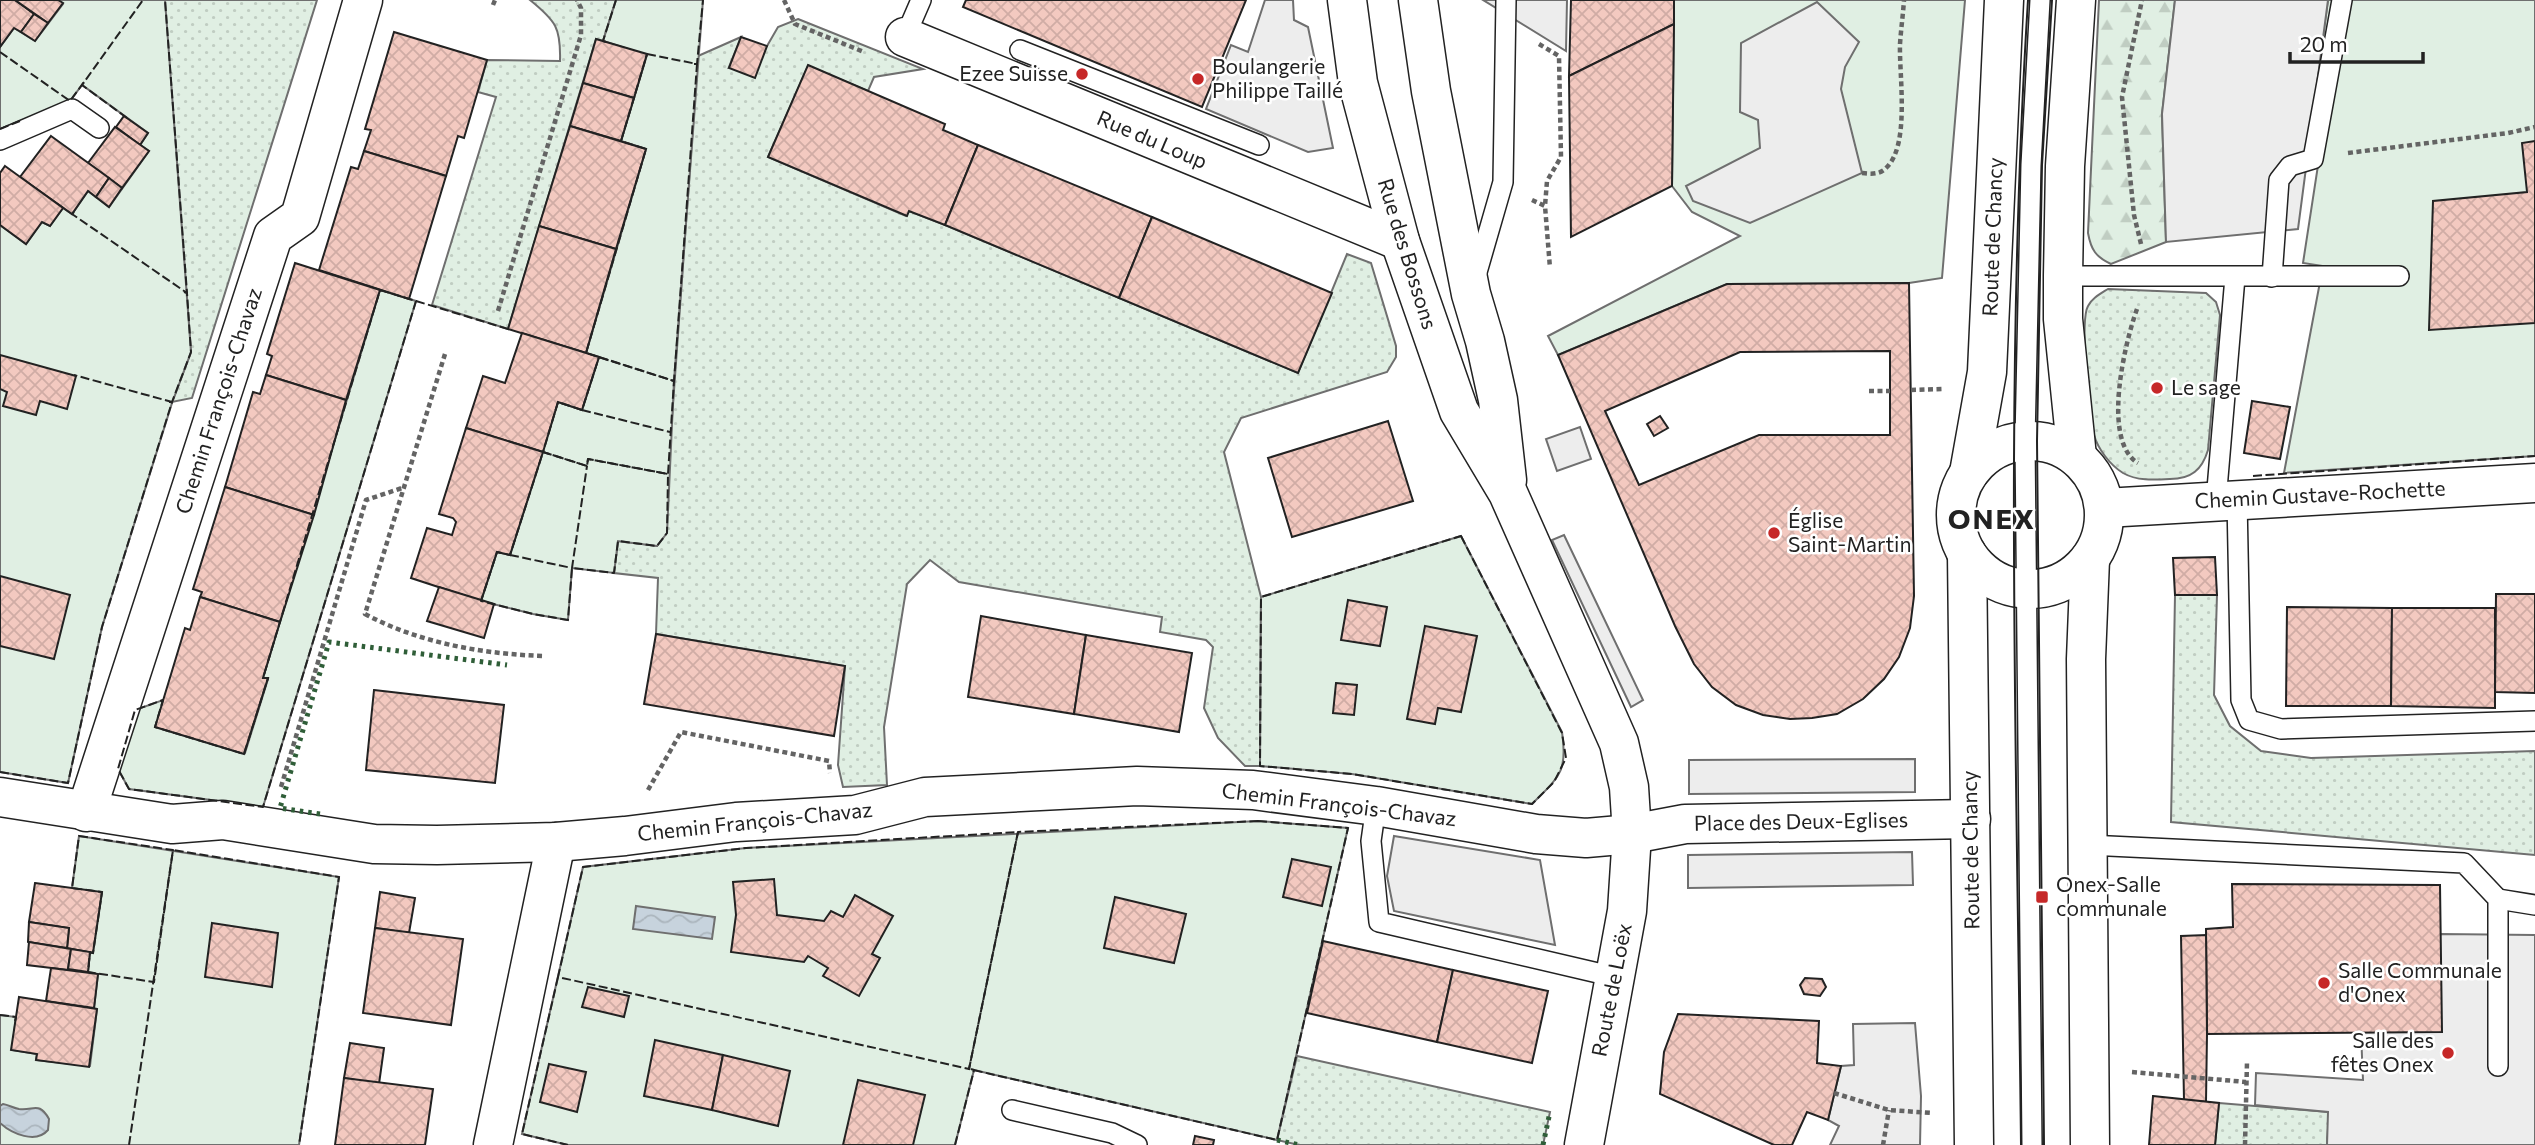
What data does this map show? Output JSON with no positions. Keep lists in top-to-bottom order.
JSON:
{
  "streets": {
    "street": [
      "Rue du Loup",
      "Route de Chancy",
      "Rue des Bossons",
      "Chemin François-Chavaz",
      "Chemin Gustave-Rochette",
      "Place des Deux-Eglises",
      "Route de Loëx"
    ]
  },
  "crossings": [
    ["Rue du Loup", "Rue des Bossons"],
    ["Route de Chancy", "Place des Deux-Eglises"],
    ["Rue des Bossons", "Chemin François-Chavaz"],
    ["Rue des Bossons", "Place des Deux-Eglises"],
    ["Rue des Bossons", "Route de Loëx"],
    ["Chemin François-Chavaz", "Place des Deux-Eglises"],
    ["Chemin François-Chavaz", "Route de Loëx"],
    ["Place des Deux-Eglises", "Route de Loëx"]
  ],
  "districts": ["ONEX"],
  "places": {
    "other": [
      "Ezee Suisse",
      "Boulangerie Philippe Taillé",
      "Le sage",
      "Église Saint-Martin",
      "Salle Communale d'Onex",
      "Salle des fêtes Onex"
    ],
    "transit": ["Onex-Salle communale"]
  },
  "scale_bar": "20 m"
}
